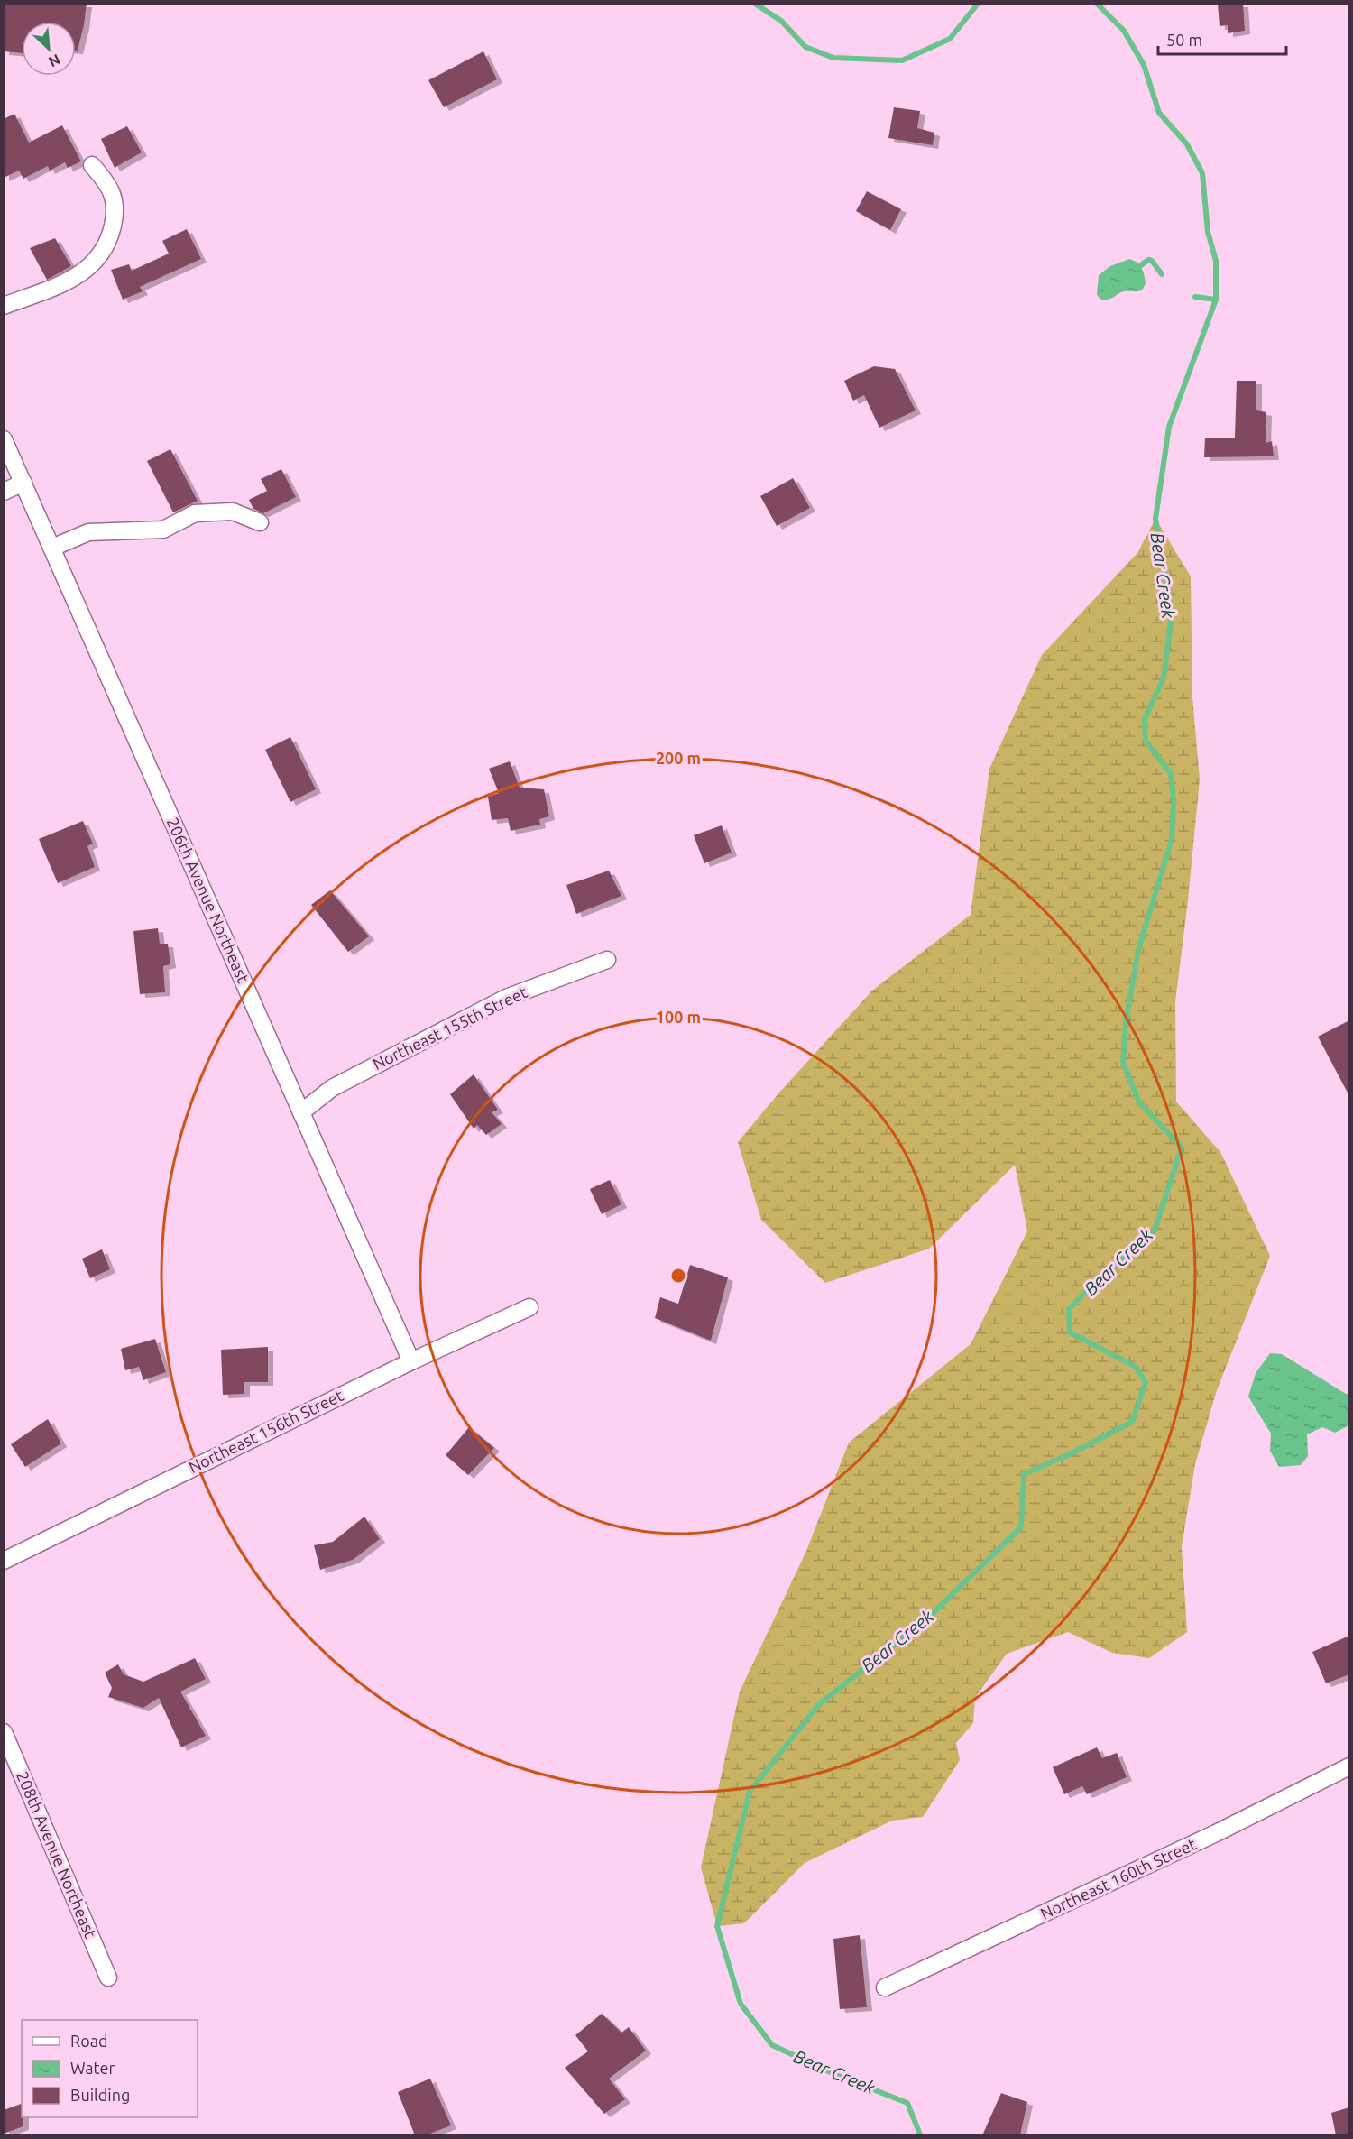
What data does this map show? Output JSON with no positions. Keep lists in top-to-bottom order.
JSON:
{
  "streets": {
    "street": [
      "206th Avenue Northeast",
      "Northeast 155th Street",
      "Northeast 156th Street",
      "208th Avenue Northeast",
      "Northeast 160th Street"
    ]
  },
  "crossings": [
    ["206th Avenue Northeast", "Northeast 155th Street"],
    ["206th Avenue Northeast", "Northeast 156th Street"]
  ],
  "water": ["Bear Creek"],
  "legend": ["Road", "Water", "Building"],
  "scale_bar": "50 m",
  "north": "bottom right",
  "rings": ["200 m", "100 m"]
}
